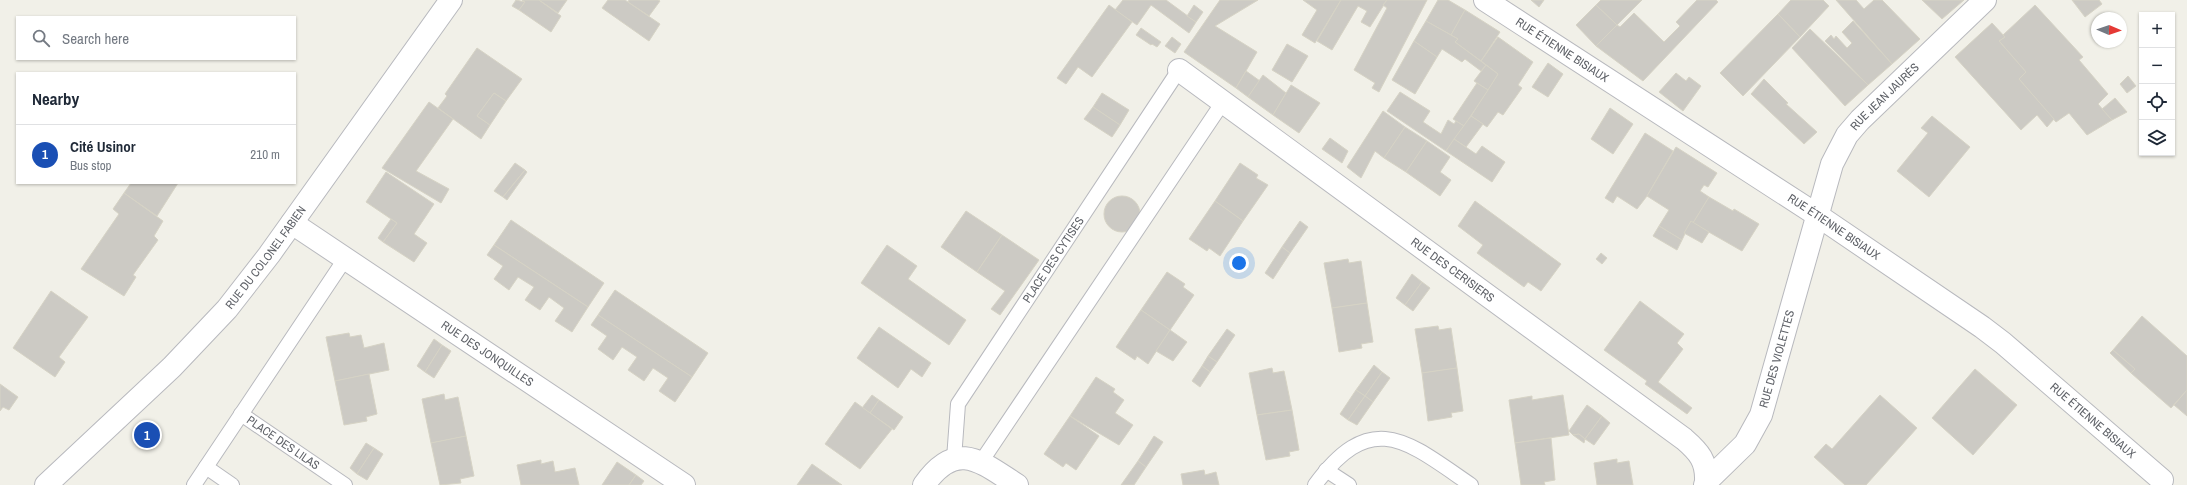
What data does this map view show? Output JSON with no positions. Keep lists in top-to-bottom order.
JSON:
{
  "streets": {
    "street": [
      "RUE ÉTIENNE BISIAUX",
      "RUE JEAN JAURÈS",
      "RUE DU COLONEL FABIEN",
      "RUE DES CERISIERS",
      "RUE DES JONQUILLES",
      "RUE DES VIOLETTES"
    ],
    "lane": ["PLACE DES CYTISES", "PLACE DES LILAS"]
  },
  "crossings": [
    ["RUE ÉTIENNE BISIAUX", "RUE JEAN JAURÈS"],
    ["RUE ÉTIENNE BISIAUX", "RUE DES VIOLETTES"],
    ["RUE JEAN JAURÈS", "RUE DES VIOLETTES"],
    ["RUE DU COLONEL FABIEN", "RUE DES JONQUILLES"],
    ["PLACE DES CYTISES", "RUE DES CERISIERS"],
    ["RUE DES CERISIERS", "RUE DES VIOLETTES"]
  ],
  "north": "right",
  "page": {
    "map_buttons": ["+", "−"],
    "search": "Search here",
    "heading": "Nearby",
    "list": [
      {
        "mark": "1",
        "name": "Cité Usinor",
        "note": "Bus stop",
        "value": "210 m"
      }
    ],
    "pins": "1"
  }
}
